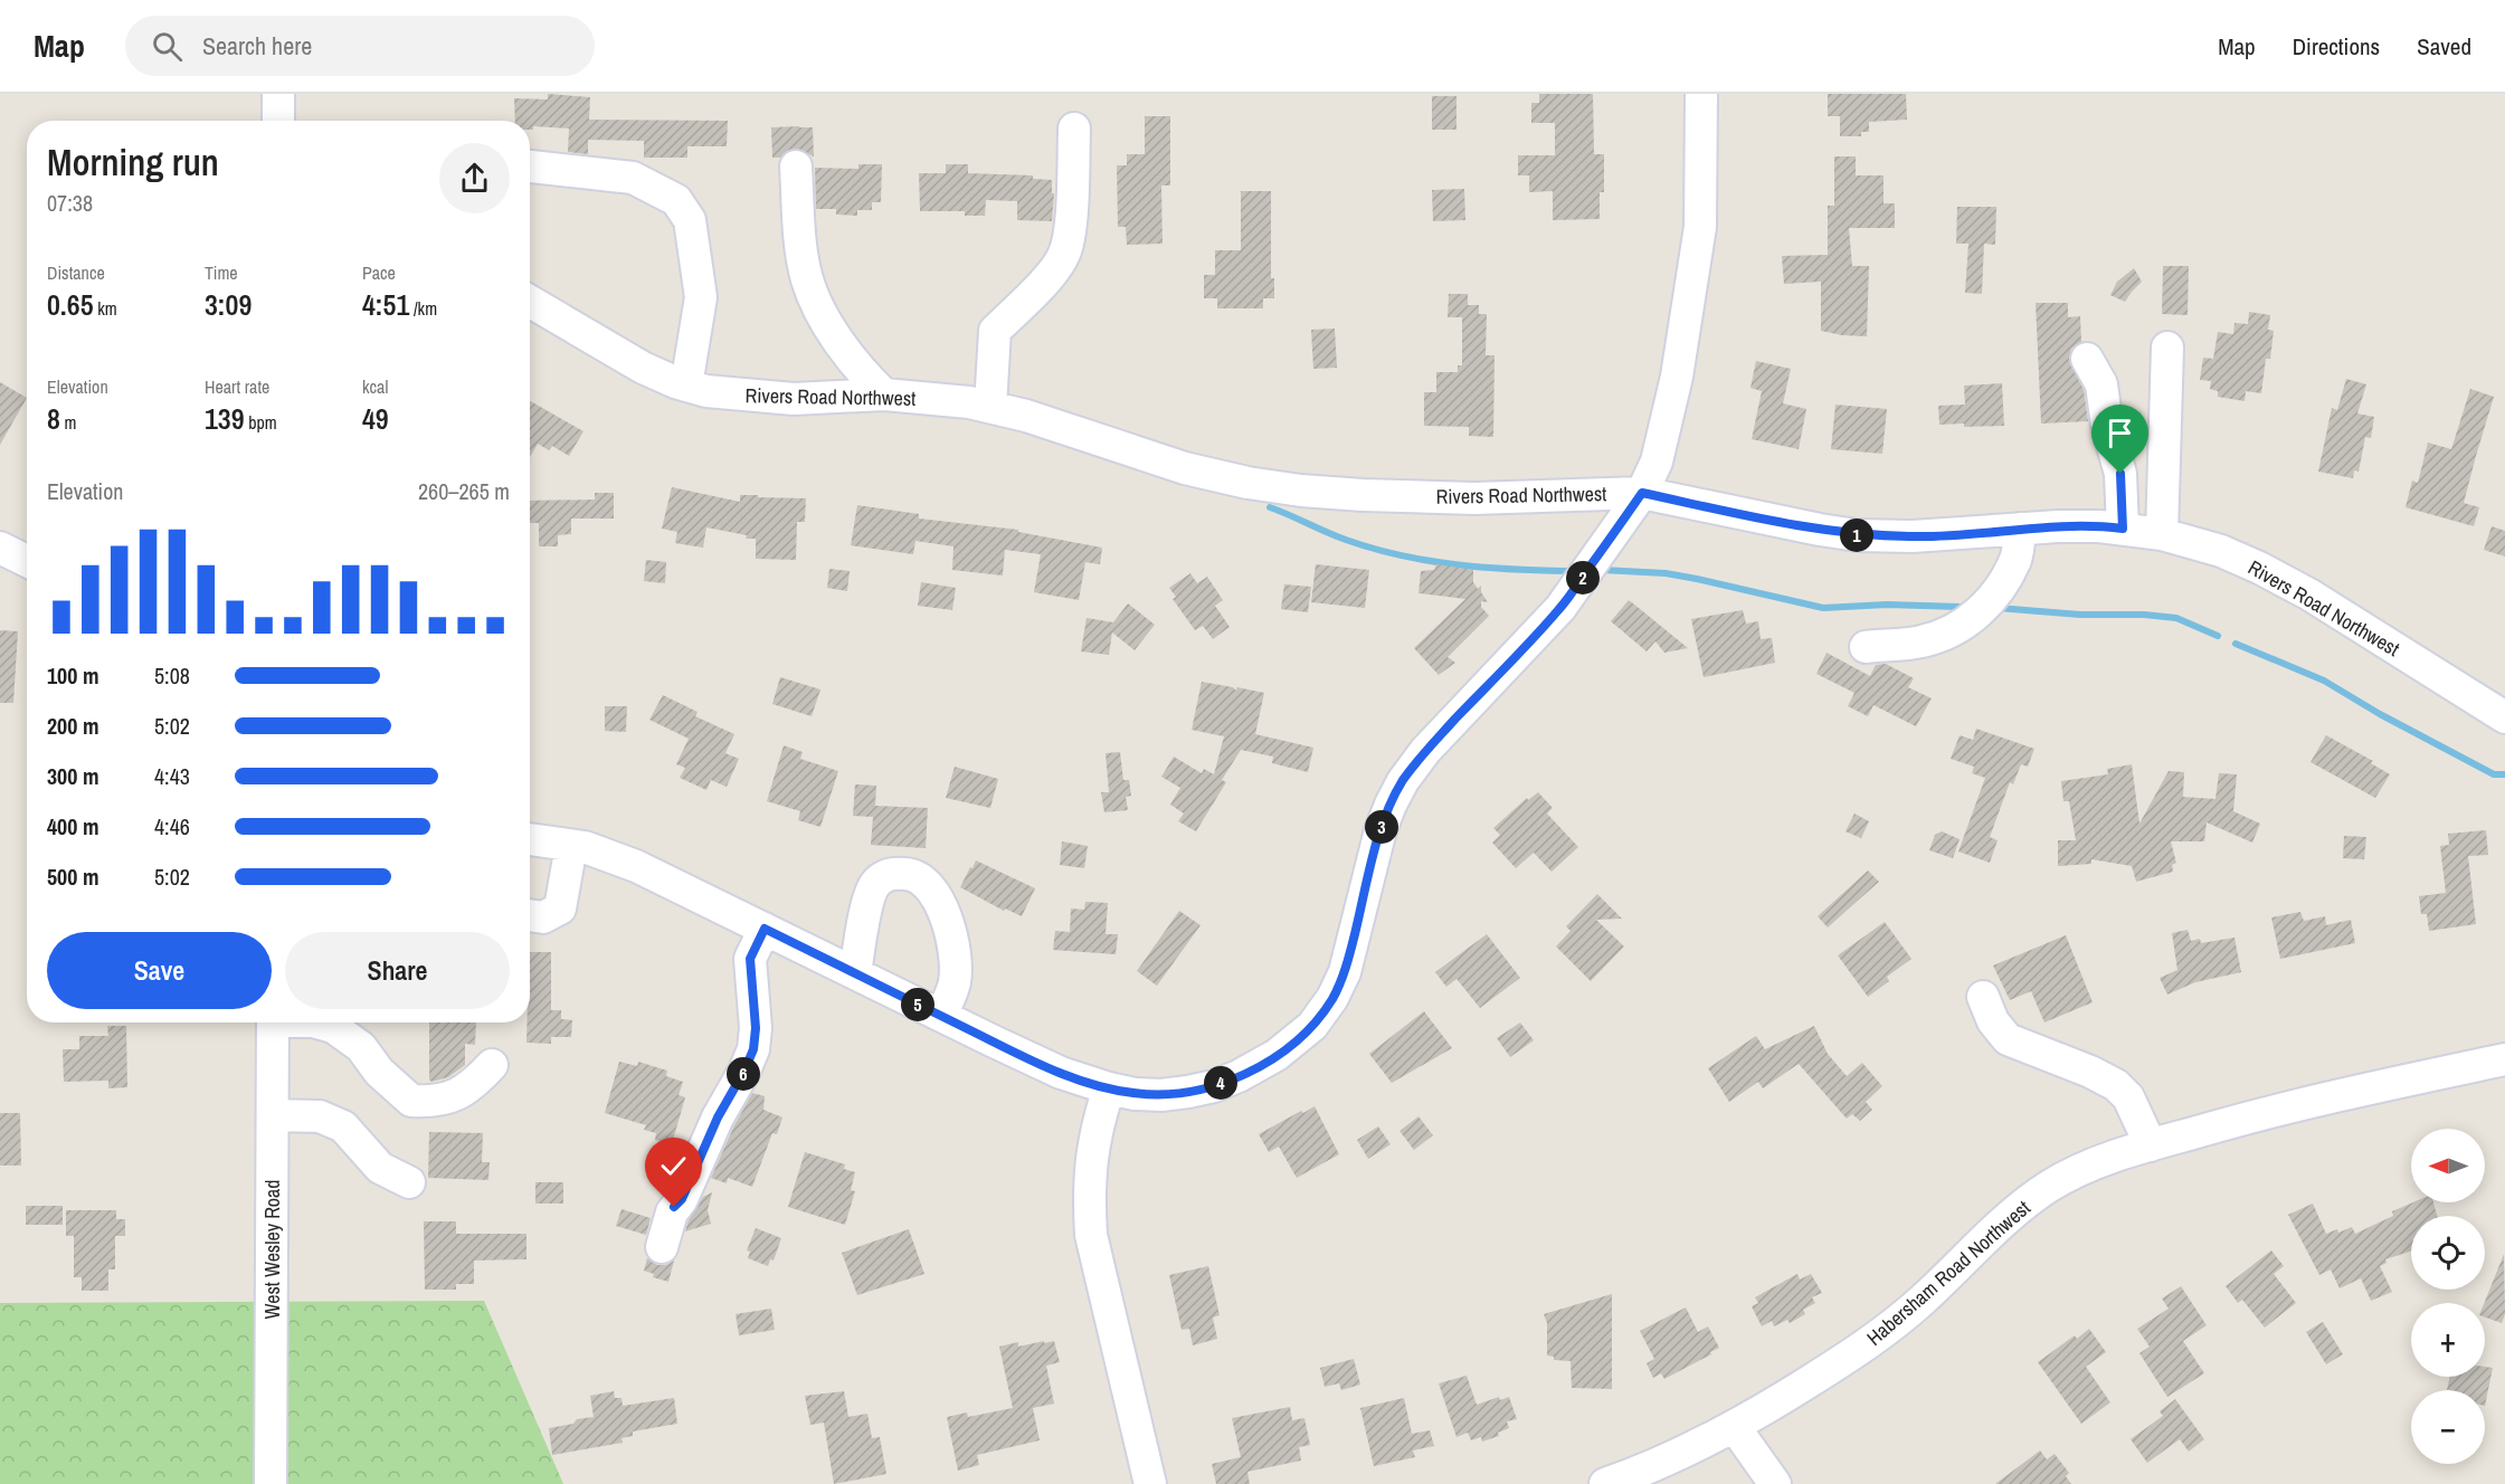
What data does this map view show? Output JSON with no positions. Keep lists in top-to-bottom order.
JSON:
{
  "streets": {
    "street": ["Rivers Road Northwest", "West Wesley Road", "Habersham Road Northwest"]
  },
  "north": "left",
  "page": {
    "header": "Map",
    "search": "Search here",
    "nav": ["Map", "Directions", "Saved"],
    "heading": ["Morning run", "07:38"],
    "stats": [
      ["Distance", "0.65 km"],
      ["Time", "3:09"],
      ["Pace", "4:51 /km"],
      ["Elevation", "8 m"],
      ["Heart rate", "139 bpm"],
      ["kcal", "49"]
    ],
    "chart": ["Elevation", "260–265 m"],
    "pins": [
      "1",
      "2",
      "3",
      "5",
      "6",
      "4"
    ],
    "list": [
      {
        "name": "100 m",
        "note": "5:08"
      },
      {
        "name": "200 m",
        "note": "5:02"
      },
      {
        "name": "300 m",
        "note": "4:43"
      },
      {
        "name": "400 m",
        "note": "4:46"
      },
      {
        "name": "500 m",
        "note": "5:02"
      }
    ],
    "buttons": ["Save", "Share"],
    "map_buttons": ["+", "−"]
  }
}
